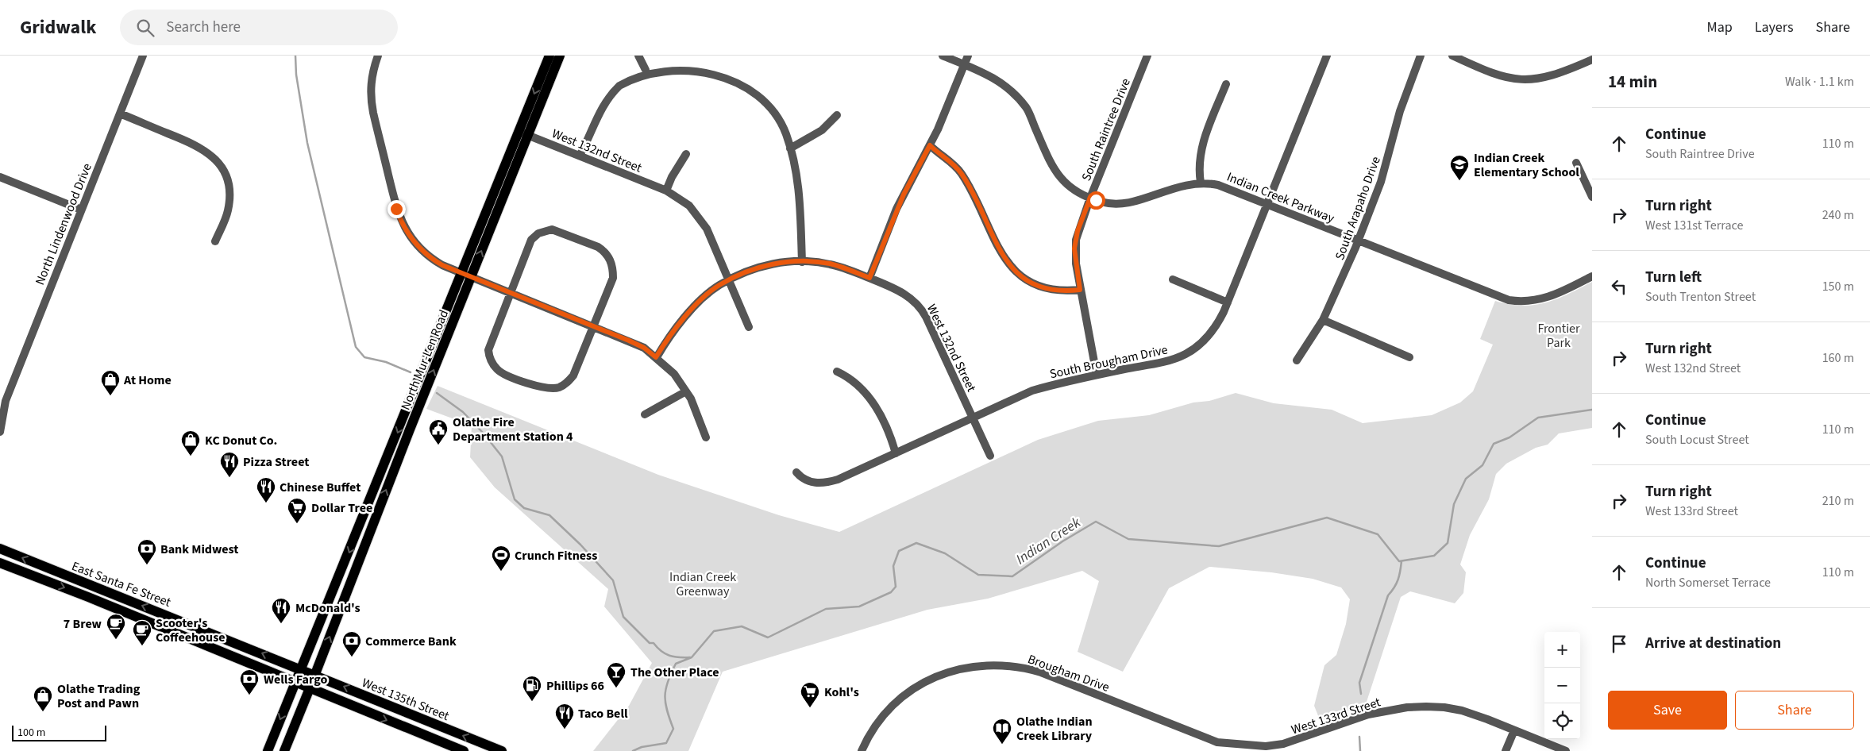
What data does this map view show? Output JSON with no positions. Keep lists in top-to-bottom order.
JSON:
{
  "streets": {
    "main road": ["North Mur-Len Road", "East Santa Fe Street", "West 135th Street"],
    "street": [
      "South Raintree Drive",
      "West 132nd Street",
      "Indian Creek Parkway",
      "South Arapaho Drive",
      "North Lindenwood Drive",
      "South Brougham Drive",
      "Brougham Drive",
      "West 133rd Street"
    ]
  },
  "crossings": [
    ["South Raintree Drive", "Indian Creek Parkway"],
    ["South Raintree Drive", "South Brougham Drive"],
    ["West 132nd Street", "North Mur-Len Road"],
    ["West 132nd Street", "South Brougham Drive"],
    ["Indian Creek Parkway", "South Arapaho Drive"],
    ["Indian Creek Parkway", "South Brougham Drive"],
    ["North Mur-Len Road", "East Santa Fe Street"],
    ["North Mur-Len Road", "West 135th Street"],
    ["East Santa Fe Street", "West 135th Street"],
    ["Brougham Drive", "West 133rd Street"]
  ],
  "water": ["Indian Creek"],
  "parks": ["Frontier Park", "Indian Creek Greenway"],
  "places": {
    "school or university": ["Indian Creek Elementary School"],
    "shop": ["At Home", "KC Donut Co.", "Olathe Trading Post and Pawn"],
    "public building": ["Olathe Fire Department Station 4"],
    "restaurant": [
      "Pizza Street",
      "Chinese Buffet",
      "McDonald's",
      "Taco Bell"
    ],
    "supermarket": ["Dollar Tree", "Kohl's"],
    "bank": ["Bank Midwest", "Commerce Bank", "Wells Fargo"],
    "sports": ["Crunch Fitness"],
    "cafe": ["7 Brew", "Scooter's Coffeehouse"],
    "bar": ["The Other Place"],
    "fuel station": ["Phillips 66"],
    "library": ["Olathe Indian Creek Library"]
  },
  "scale_bar": "100 m",
  "page": {
    "header": "Gridwalk",
    "search": "Search here",
    "nav": ["Map", "Layers", "Share"],
    "heading": ["14 min", "Walk · 1.1 km"],
    "list": [
      ["Continue", "South Raintree Drive", "110 m"],
      ["Turn right", "West 131st Terrace", "240 m"],
      ["Turn left", "South Trenton Street", "150 m"],
      ["Turn right", "West 132nd Street", "160 m"],
      ["Continue", "South Locust Street", "110 m"],
      ["Turn right", "West 133rd Street", "210 m"],
      ["Continue", "North Somerset Terrace", "110 m"],
      "Arrive at destination"
    ],
    "map_buttons": ["+", "−"],
    "buttons": ["Save", "Share"],
    "scale": "100 m"
  }
}
